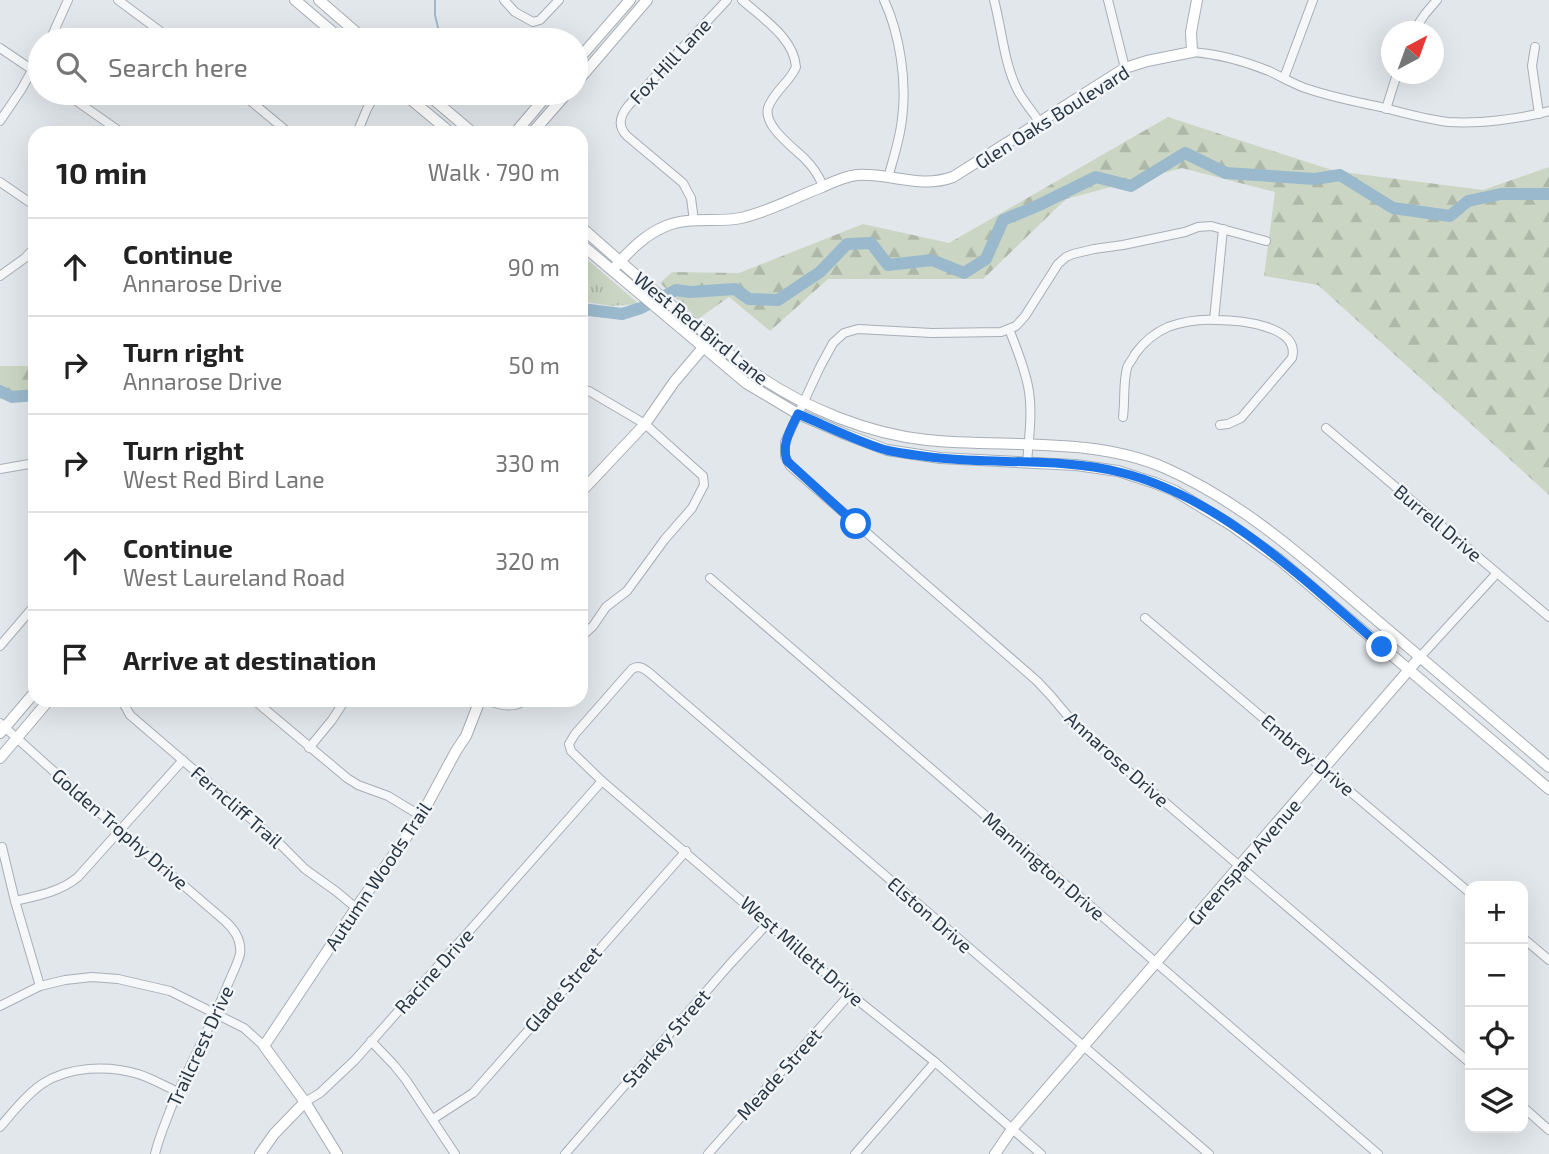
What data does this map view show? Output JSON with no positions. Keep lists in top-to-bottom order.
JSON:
{
  "streets": {
    "main road": [
      "Glen Oaks Boulevard",
      "West Red Bird Lane",
      "Greenspan Avenue",
      "Autumn Woods Trail",
      "Racine Drive"
    ],
    "street": [
      "Fox Hill Lane",
      "Burrell Drive",
      "Embrey Drive",
      "Annarose Drive",
      "Ferncliff Trail",
      "Golden Trophy Drive",
      "Mannington Drive",
      "Elston Drive",
      "West Millett Drive",
      "Glade Street",
      "Starkey Street",
      "Trailcrest Drive",
      "Meade Street"
    ]
  },
  "crossings": [
    ["Fox Hill Lane", "Glen Oaks Boulevard"],
    ["Glen Oaks Boulevard", "West Red Bird Lane"],
    ["West Red Bird Lane", "Annarose Drive"],
    ["West Red Bird Lane", "Greenspan Avenue"],
    ["Burrell Drive", "Greenspan Avenue"],
    ["Embrey Drive", "Greenspan Avenue"],
    ["Annarose Drive", "Greenspan Avenue"],
    ["Ferncliff Trail", "Autumn Woods Trail"],
    ["Golden Trophy Drive", "Trailcrest Drive"],
    ["Greenspan Avenue", "Mannington Drive"],
    ["Greenspan Avenue", "Elston Drive"],
    ["Greenspan Avenue", "West Millett Drive"],
    ["Elston Drive", "West Millett Drive"],
    ["West Millett Drive", "Racine Drive"],
    ["West Millett Drive", "Glade Street"],
    ["West Millett Drive", "Starkey Street"],
    ["West Millett Drive", "Meade Street"]
  ],
  "north": "top right",
  "page": {
    "search": "Search here",
    "heading": ["10 min", "Walk · 790 m"],
    "list": [
      ["Continue", "Annarose Drive", "90 m"],
      ["Turn right", "Annarose Drive", "50 m"],
      ["Turn right", "West Red Bird Lane", "330 m"],
      ["Continue", "West Laureland Road", "320 m"],
      "Arrive at destination"
    ],
    "map_buttons": ["+", "−"]
  }
}
